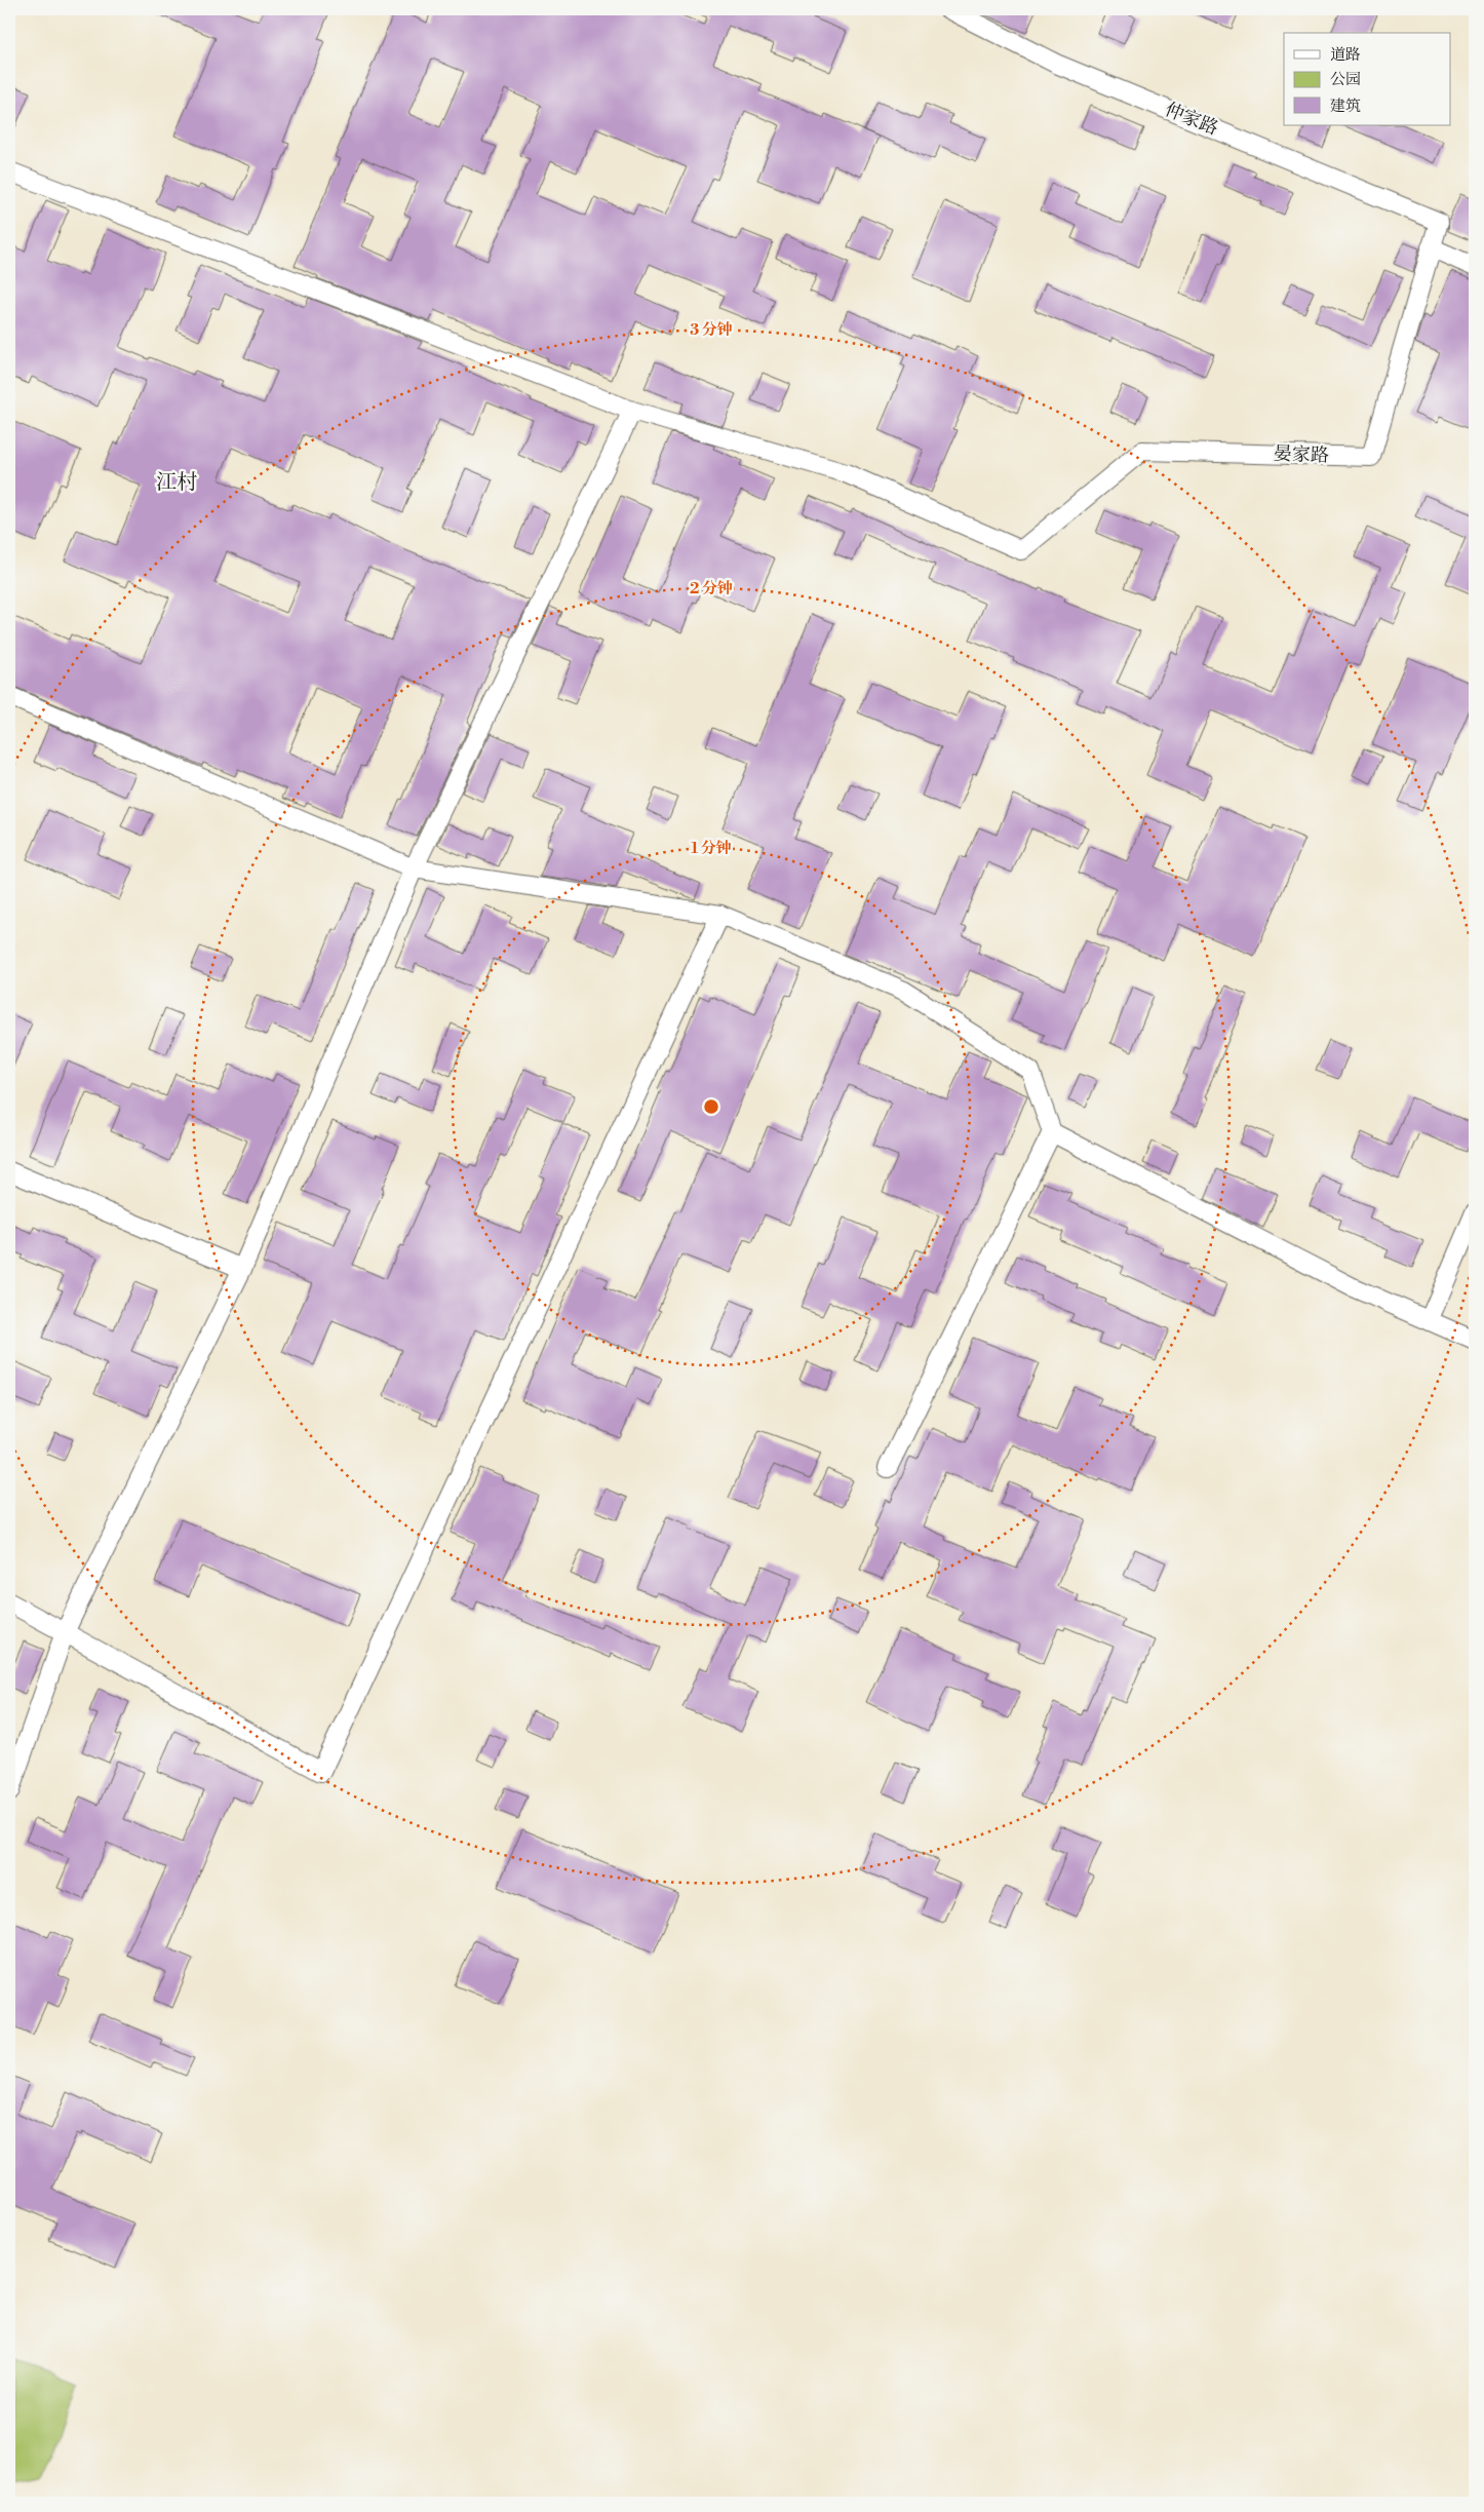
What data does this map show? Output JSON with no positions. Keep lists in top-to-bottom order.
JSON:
{
  "streets": {
    "street": ["仲家路", "晏家路"]
  },
  "crossings": [
    ["仲家路", "晏家路"]
  ],
  "districts": ["江村"],
  "legend": ["道路", "公园", "建筑"],
  "rings": ["3 分钟", "2 分钟", "1 分钟"]
}
